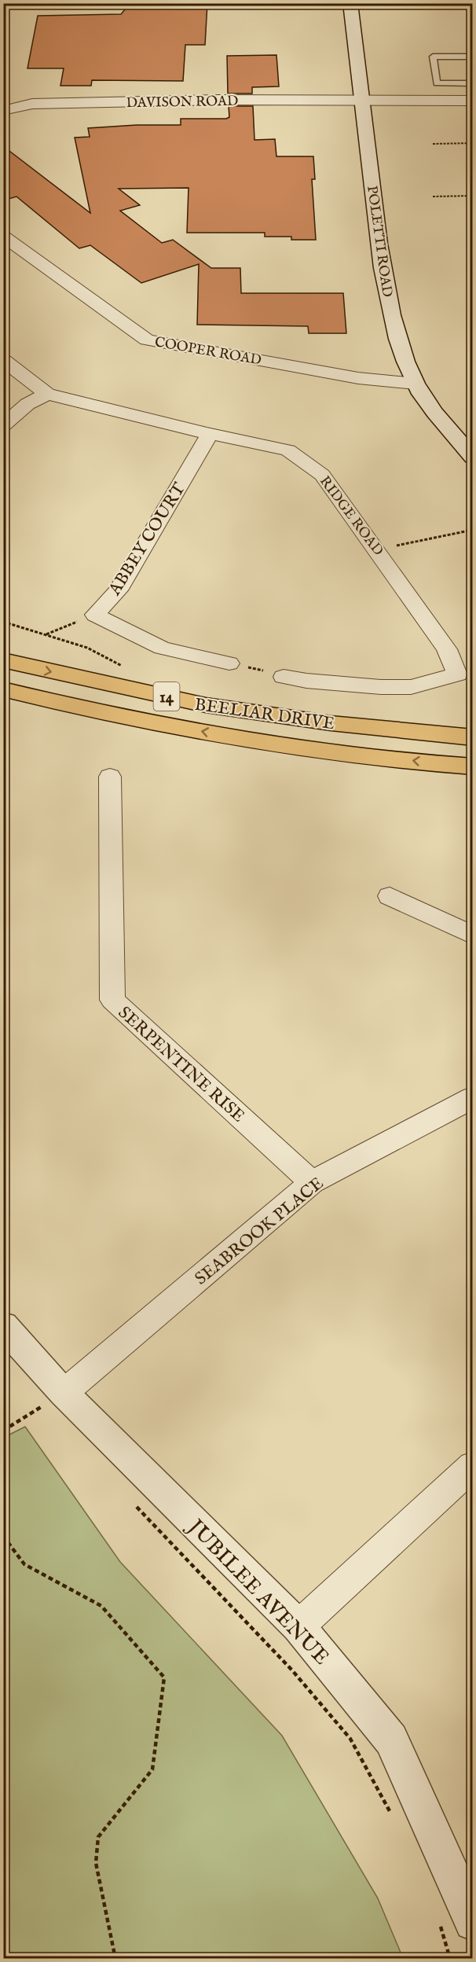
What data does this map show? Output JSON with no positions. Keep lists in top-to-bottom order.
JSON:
{
  "streets": {
    "highway": ["14", "BEELIAR DRIVE"],
    "main road": ["POLETTI ROAD", "JUBILEE AVENUE"],
    "street": [
      "DAVISON ROAD",
      "COOPER ROAD",
      "RIDGE ROAD",
      "ABBEY COURT",
      "SERPENTINE RISE",
      "SEABROOK PLACE"
    ]
  },
  "crossings": [
    ["DAVISON ROAD", "POLETTI ROAD"],
    ["POLETTI ROAD", "COOPER ROAD"],
    ["RIDGE ROAD", "ABBEY COURT"],
    ["SERPENTINE RISE", "SEABROOK PLACE"],
    ["SEABROOK PLACE", "JUBILEE AVENUE"]
  ]
}
